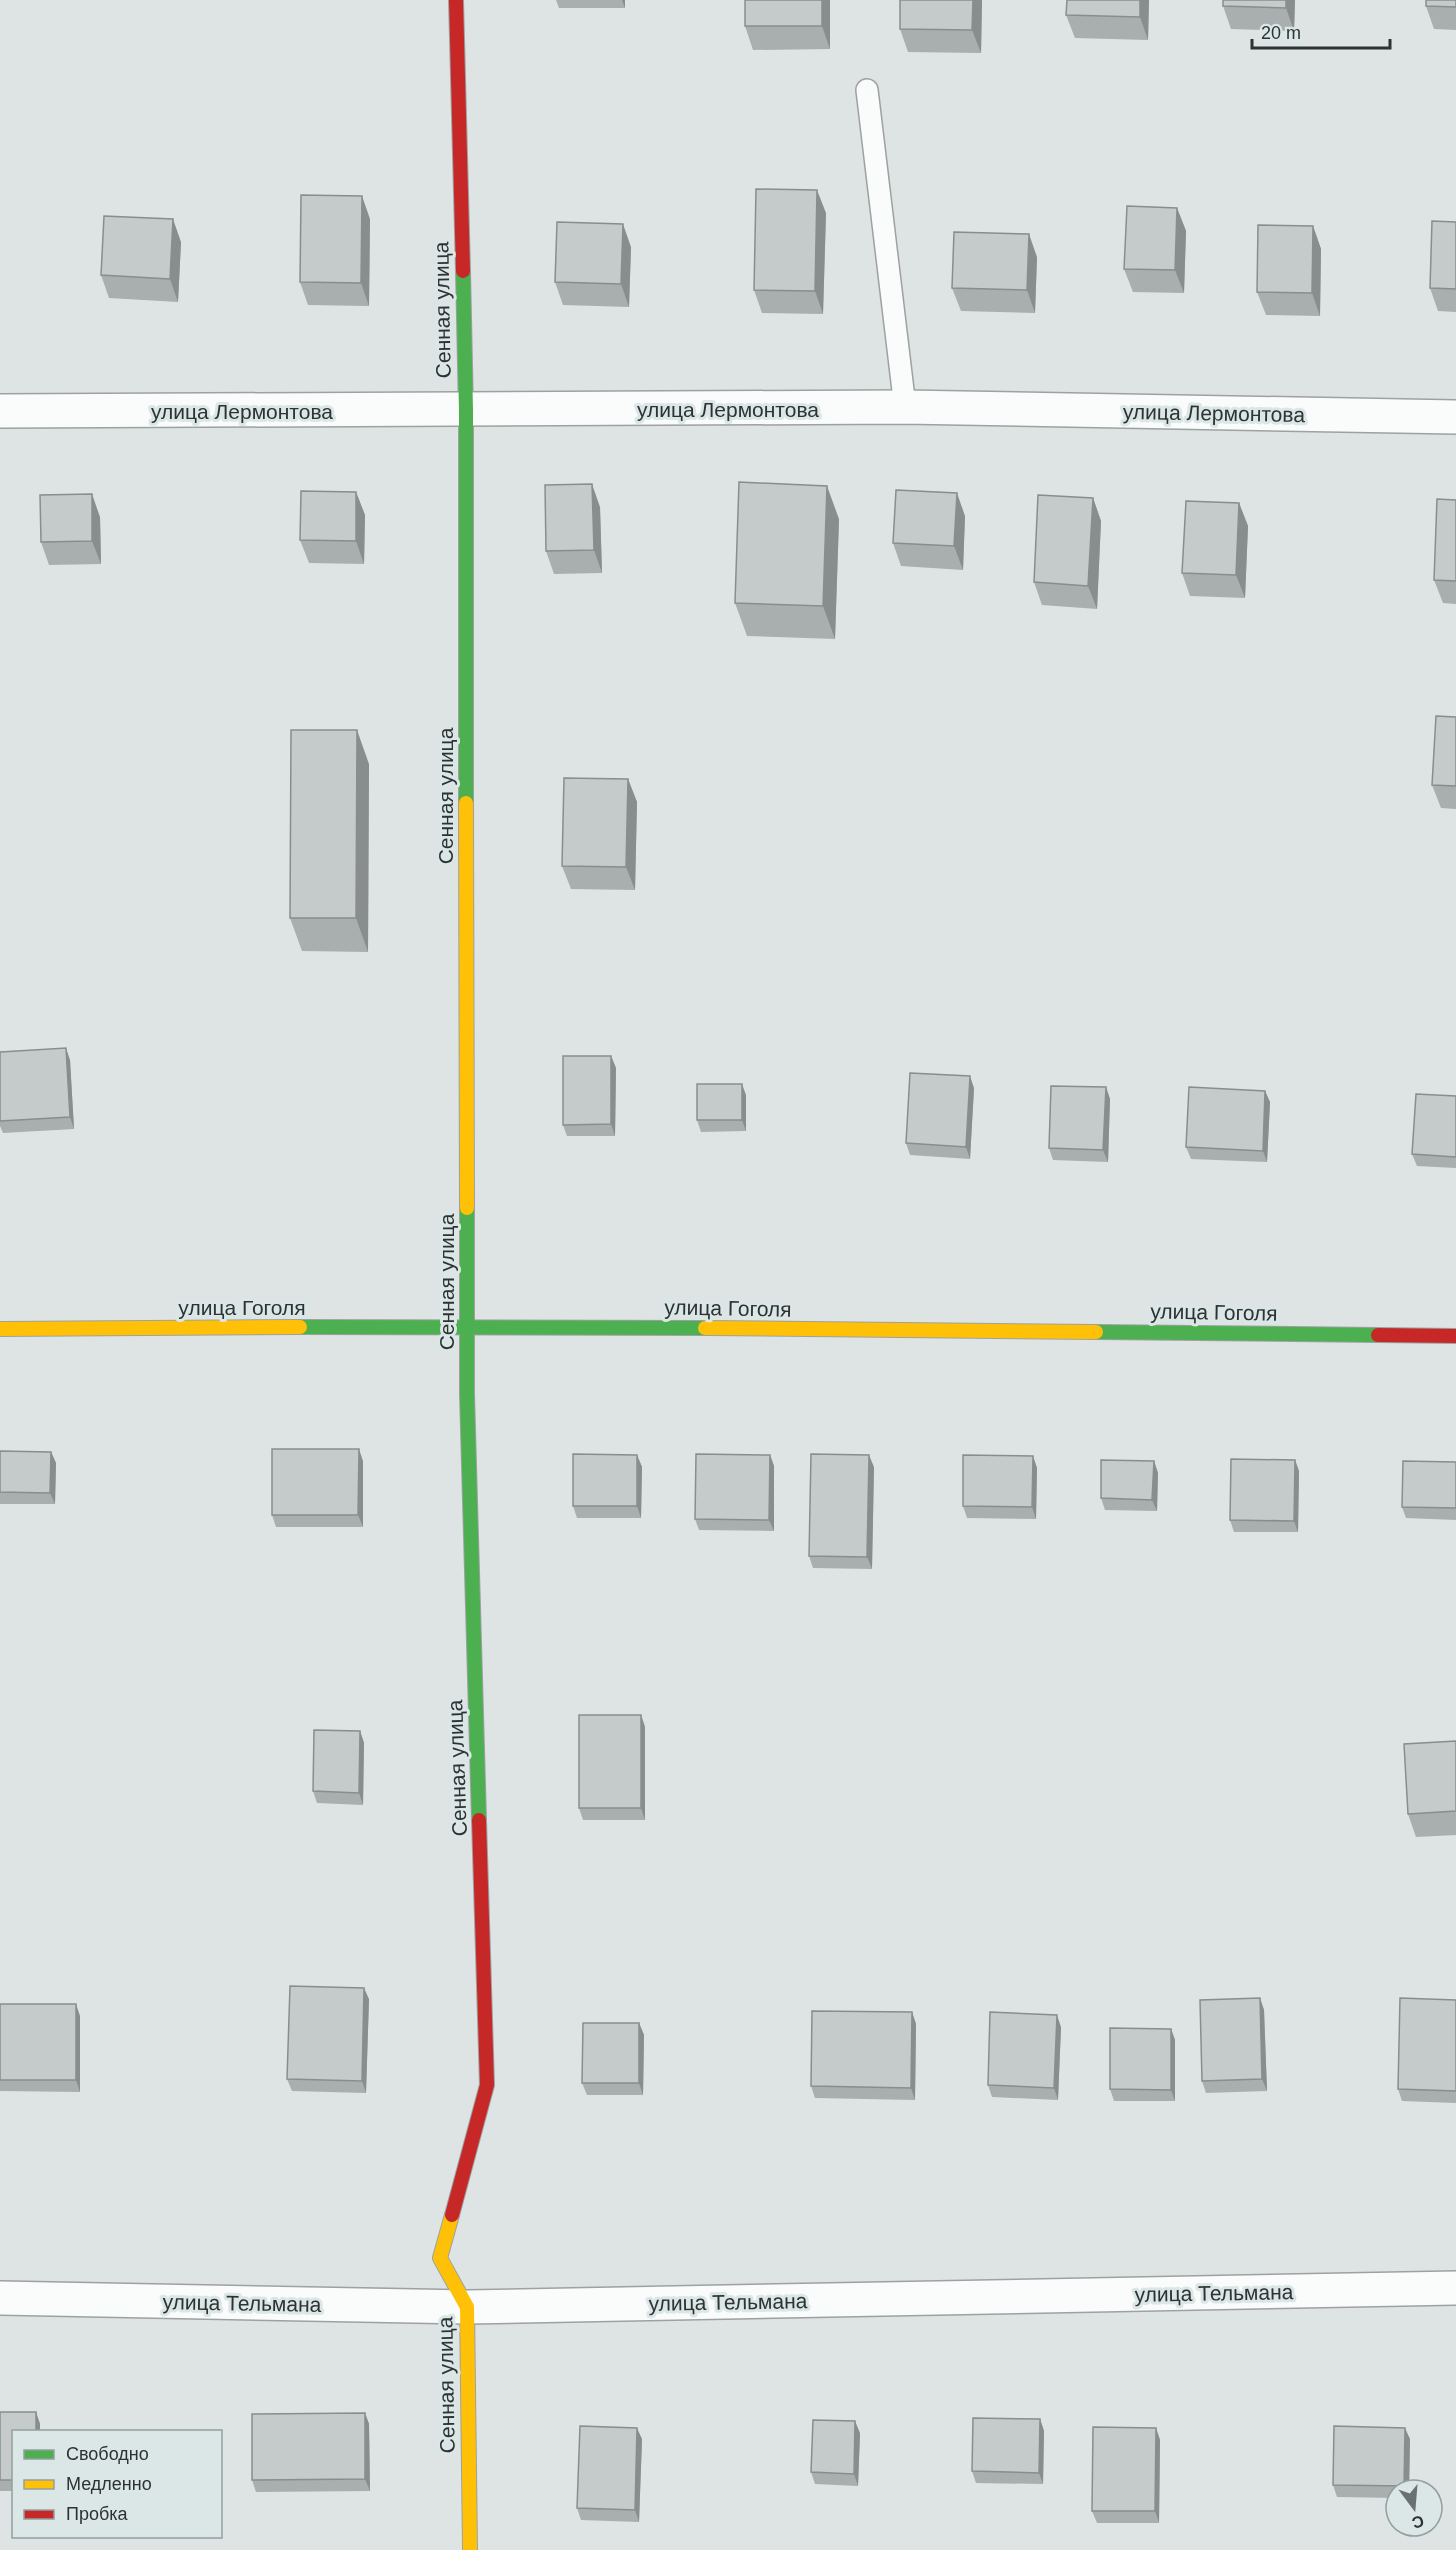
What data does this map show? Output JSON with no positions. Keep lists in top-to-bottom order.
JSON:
{
  "streets": {
    "street": [
      "Сенная улица",
      "улица Лермонтова",
      "улица Гоголя",
      "улица Тельмана"
    ]
  },
  "crossings": [
    ["Сенная улица", "улица Лермонтова"],
    ["Сенная улица", "улица Гоголя"],
    ["Сенная улица", "улица Тельмана"]
  ],
  "legend": ["Свободно", "Медленно", "Пробка"],
  "scale_bar": "20 m",
  "north": "bottom"
}
